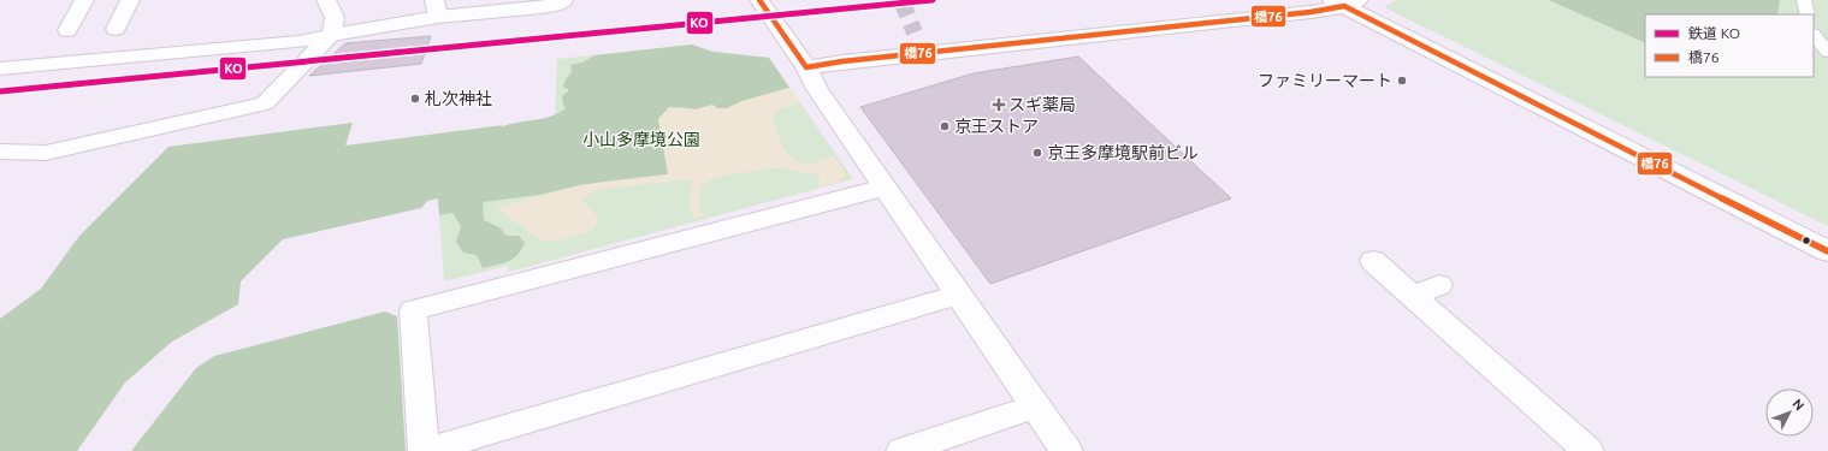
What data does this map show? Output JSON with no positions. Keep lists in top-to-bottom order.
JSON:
{
  "parks": ["小山多摩境公園"],
  "places": {
    "other": [
      "ファミリーマート",
      "札次神社",
      "京王ストア",
      "京王多摩境駅前ビル"
    ],
    "health": ["スギ薬局"]
  },
  "lines": ["rail line KO", "transit line 橋76"],
  "legend": ["鉄道 KO", "橋76"],
  "north": "top right"
}
